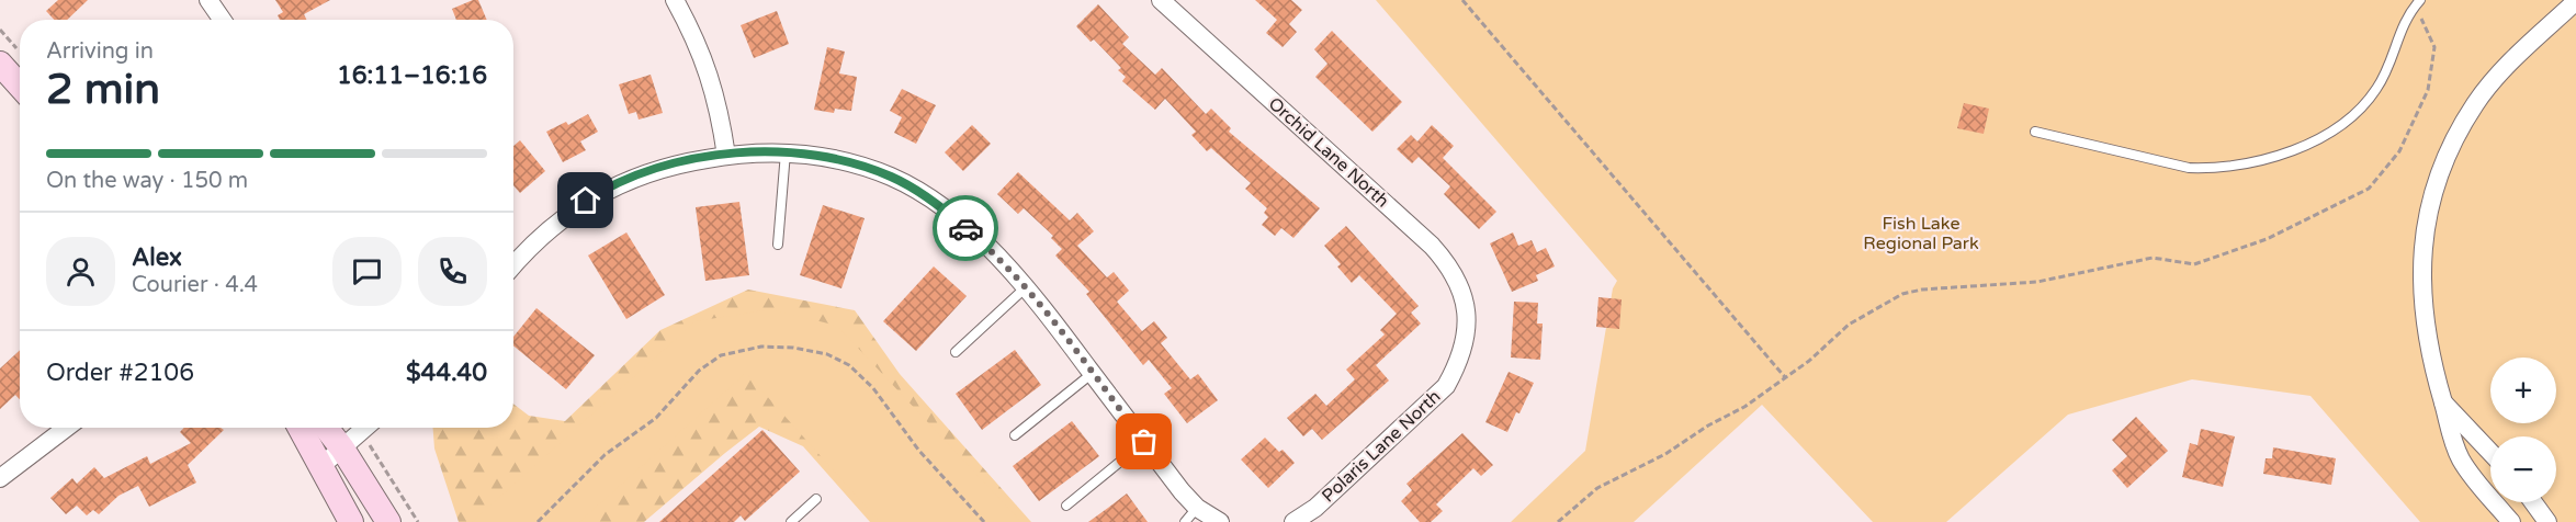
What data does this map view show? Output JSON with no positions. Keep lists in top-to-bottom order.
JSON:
{
  "streets": {
    "street": ["Orchid Lane North", "Polaris Lane North"]
  },
  "crossings": [
    ["Orchid Lane North", "Polaris Lane North"]
  ],
  "parks": ["Fish Lake Regional Park"],
  "page": {
    "heading": ["2 min", "Arriving in", "16:11–16:16"],
    "panel": [
      "Alex",
      "Courier · 4.4",
      "Order #2106",
      "$44.40"
    ],
    "bar": "On the way · 150 m",
    "map_buttons": ["+", "−"]
  }
}
